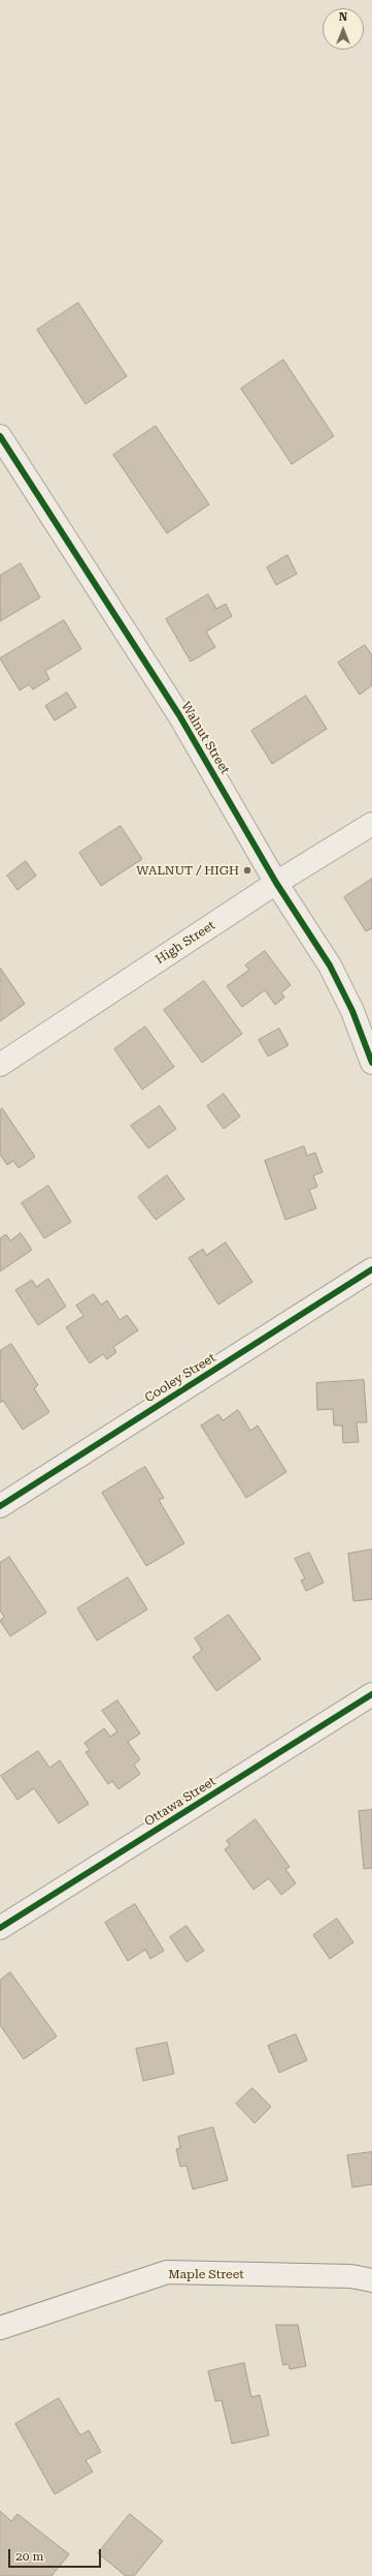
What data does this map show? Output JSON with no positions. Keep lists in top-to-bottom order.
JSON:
{
  "streets": {
    "street": [
      "Walnut Street",
      "High Street",
      "Cooley Street",
      "Ottawa Street",
      "Maple Street"
    ]
  },
  "crossings": [
    ["Walnut Street", "High Street"]
  ],
  "places": ["WALNUT / HIGH"],
  "scale_bar": "20 m",
  "north": "top"
}
